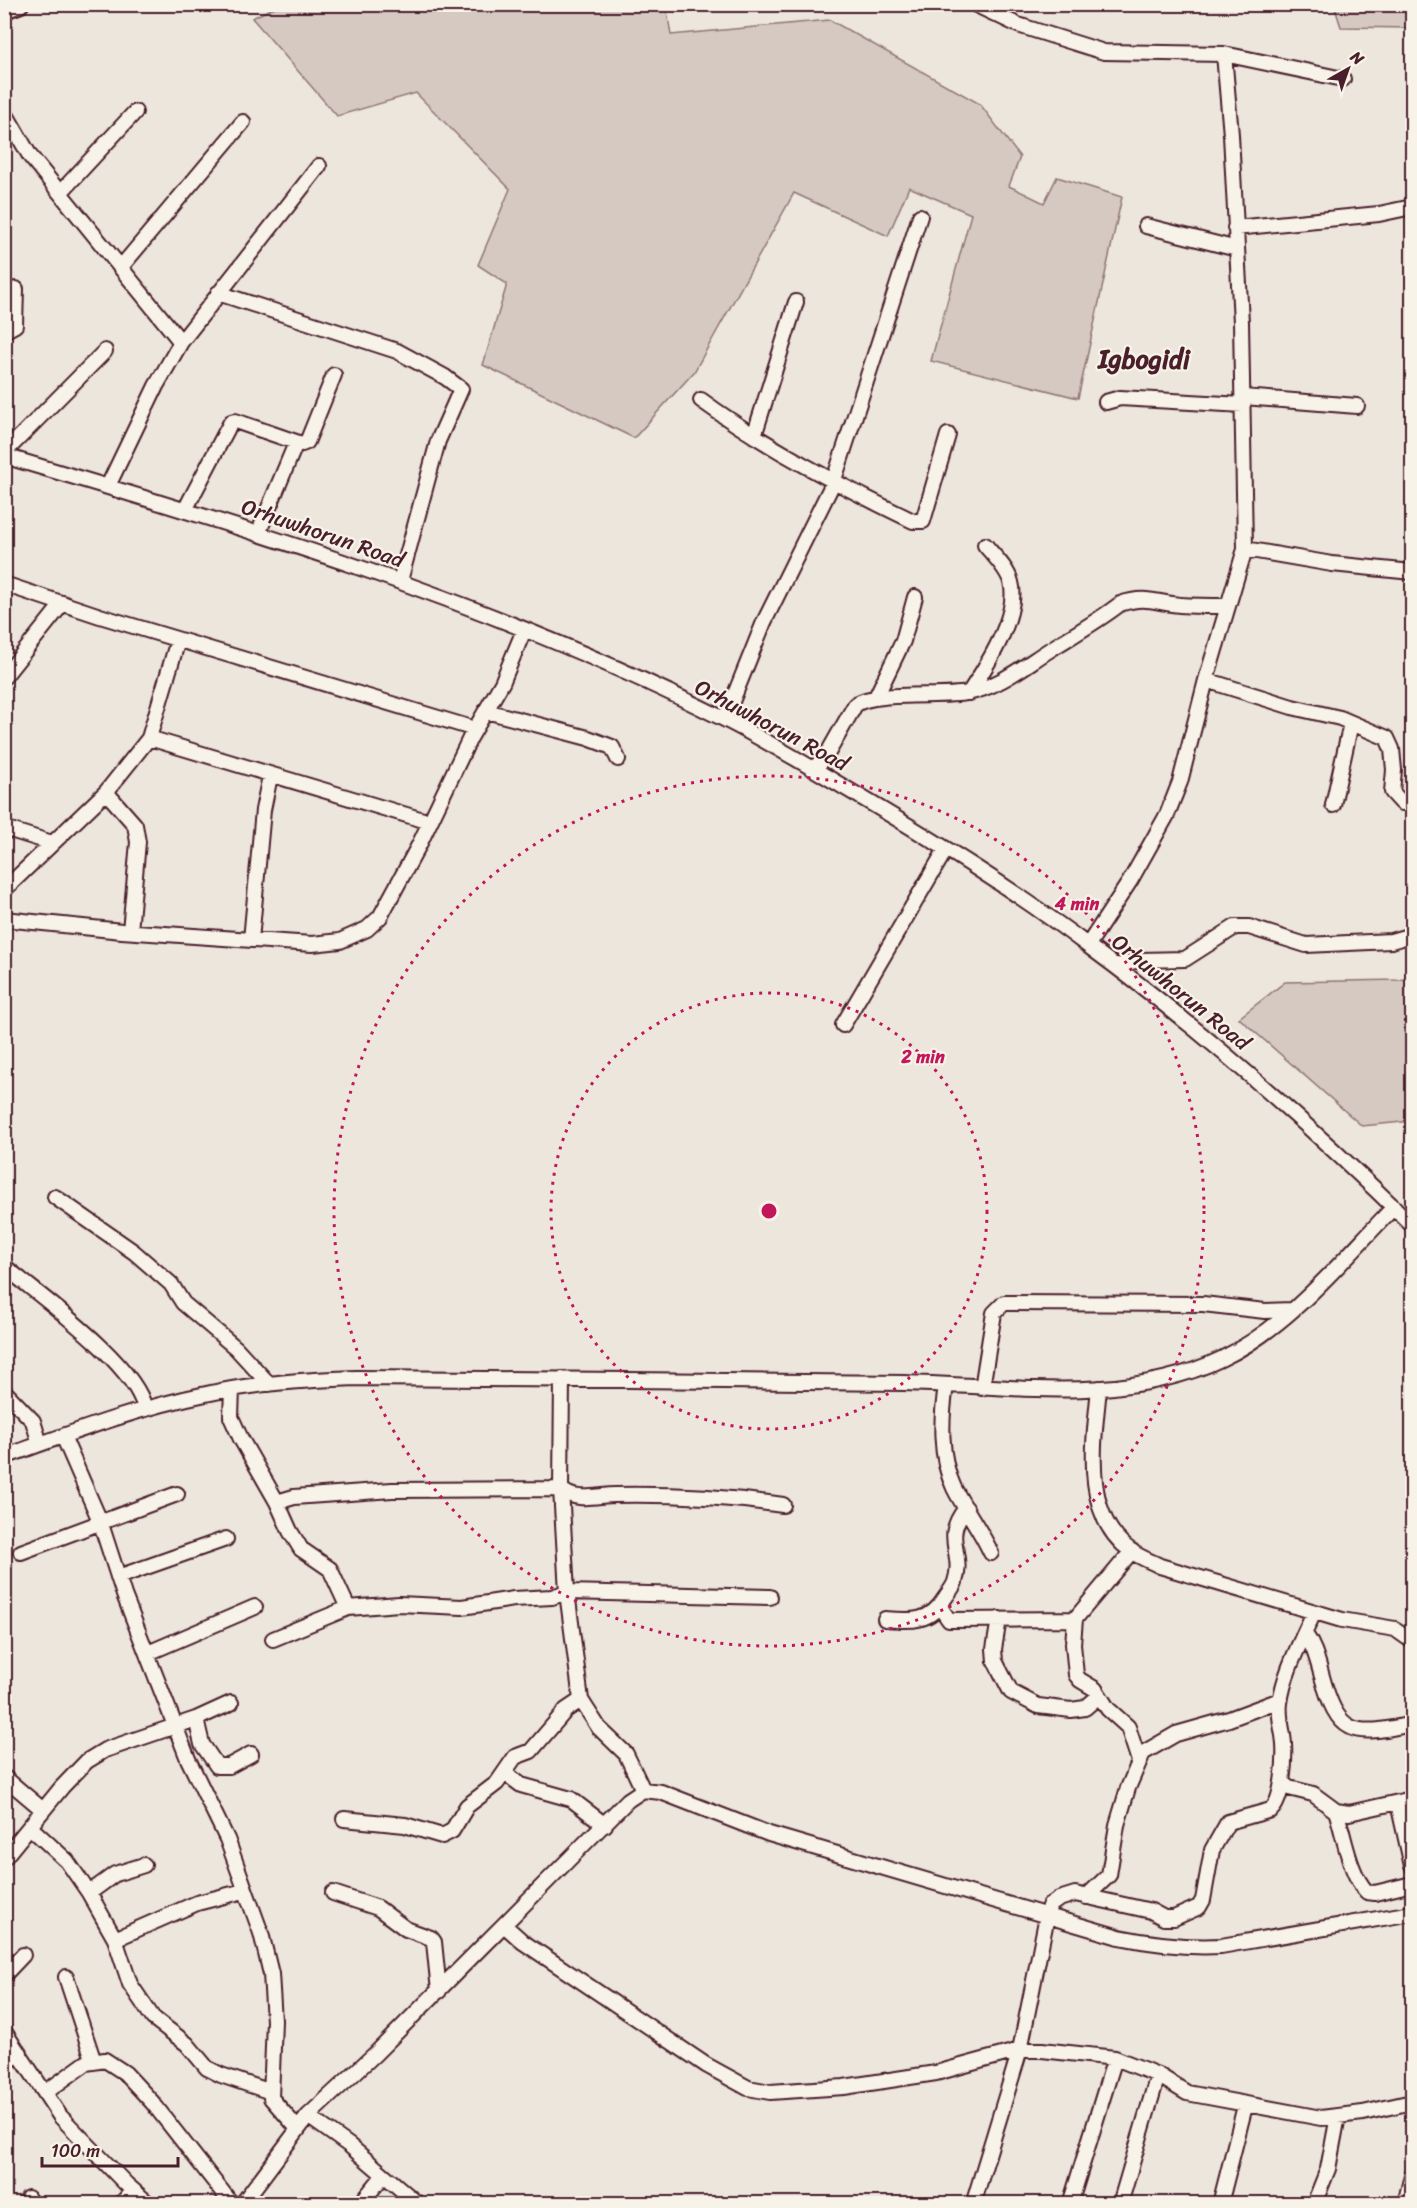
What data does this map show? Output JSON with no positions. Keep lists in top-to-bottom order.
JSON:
{
  "streets": {
    "street": ["Orhuwhorun Road"]
  },
  "districts": ["Igbogidi"],
  "scale_bar": "100 m",
  "north": "top right",
  "rings": ["4 min", "2 min"]
}
